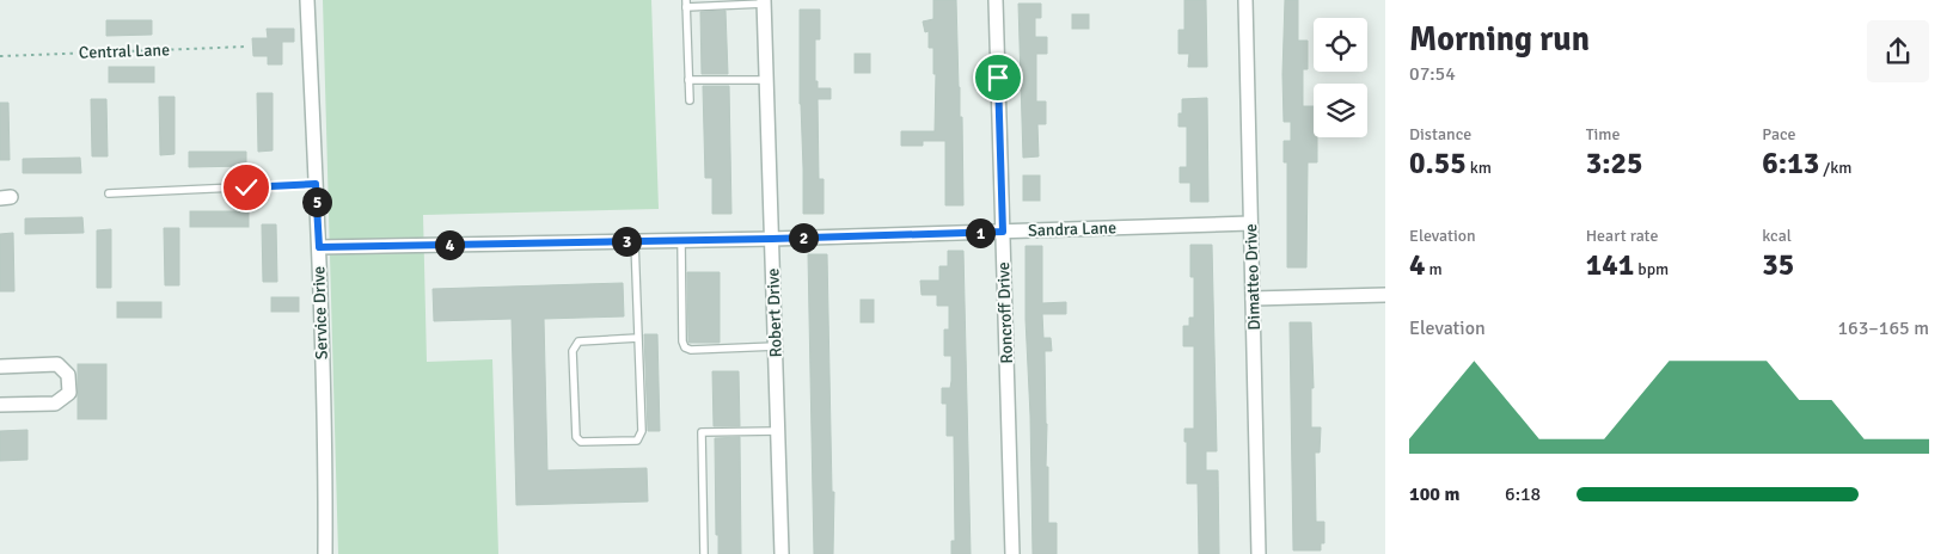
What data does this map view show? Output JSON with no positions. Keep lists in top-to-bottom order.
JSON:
{
  "streets": {
    "street": [
      "Sandra Lane",
      "Dimatteo Drive",
      "Service Drive",
      "Robert Drive",
      "Roncroff Drive"
    ],
    "path": ["Central Lane"]
  },
  "crossings": [
    ["Sandra Lane", "Dimatteo Drive"],
    ["Sandra Lane", "Service Drive"],
    ["Sandra Lane", "Robert Drive"],
    ["Sandra Lane", "Roncroff Drive"]
  ],
  "page": {
    "heading": ["Morning run", "07:54"],
    "stats": [
      ["Distance", "0.55 km"],
      ["Time", "3:25"],
      ["Pace", "6:13 /km"],
      ["Elevation", "4 m"],
      ["Heart rate", "141 bpm"],
      ["kcal", "35"]
    ],
    "pins": [
      "5",
      "1",
      "2",
      "3",
      "4"
    ],
    "chart": ["Elevation", "163–165 m"],
    "list": [
      {
        "name": "100 m",
        "note": "6:18"
      }
    ]
  }
}
